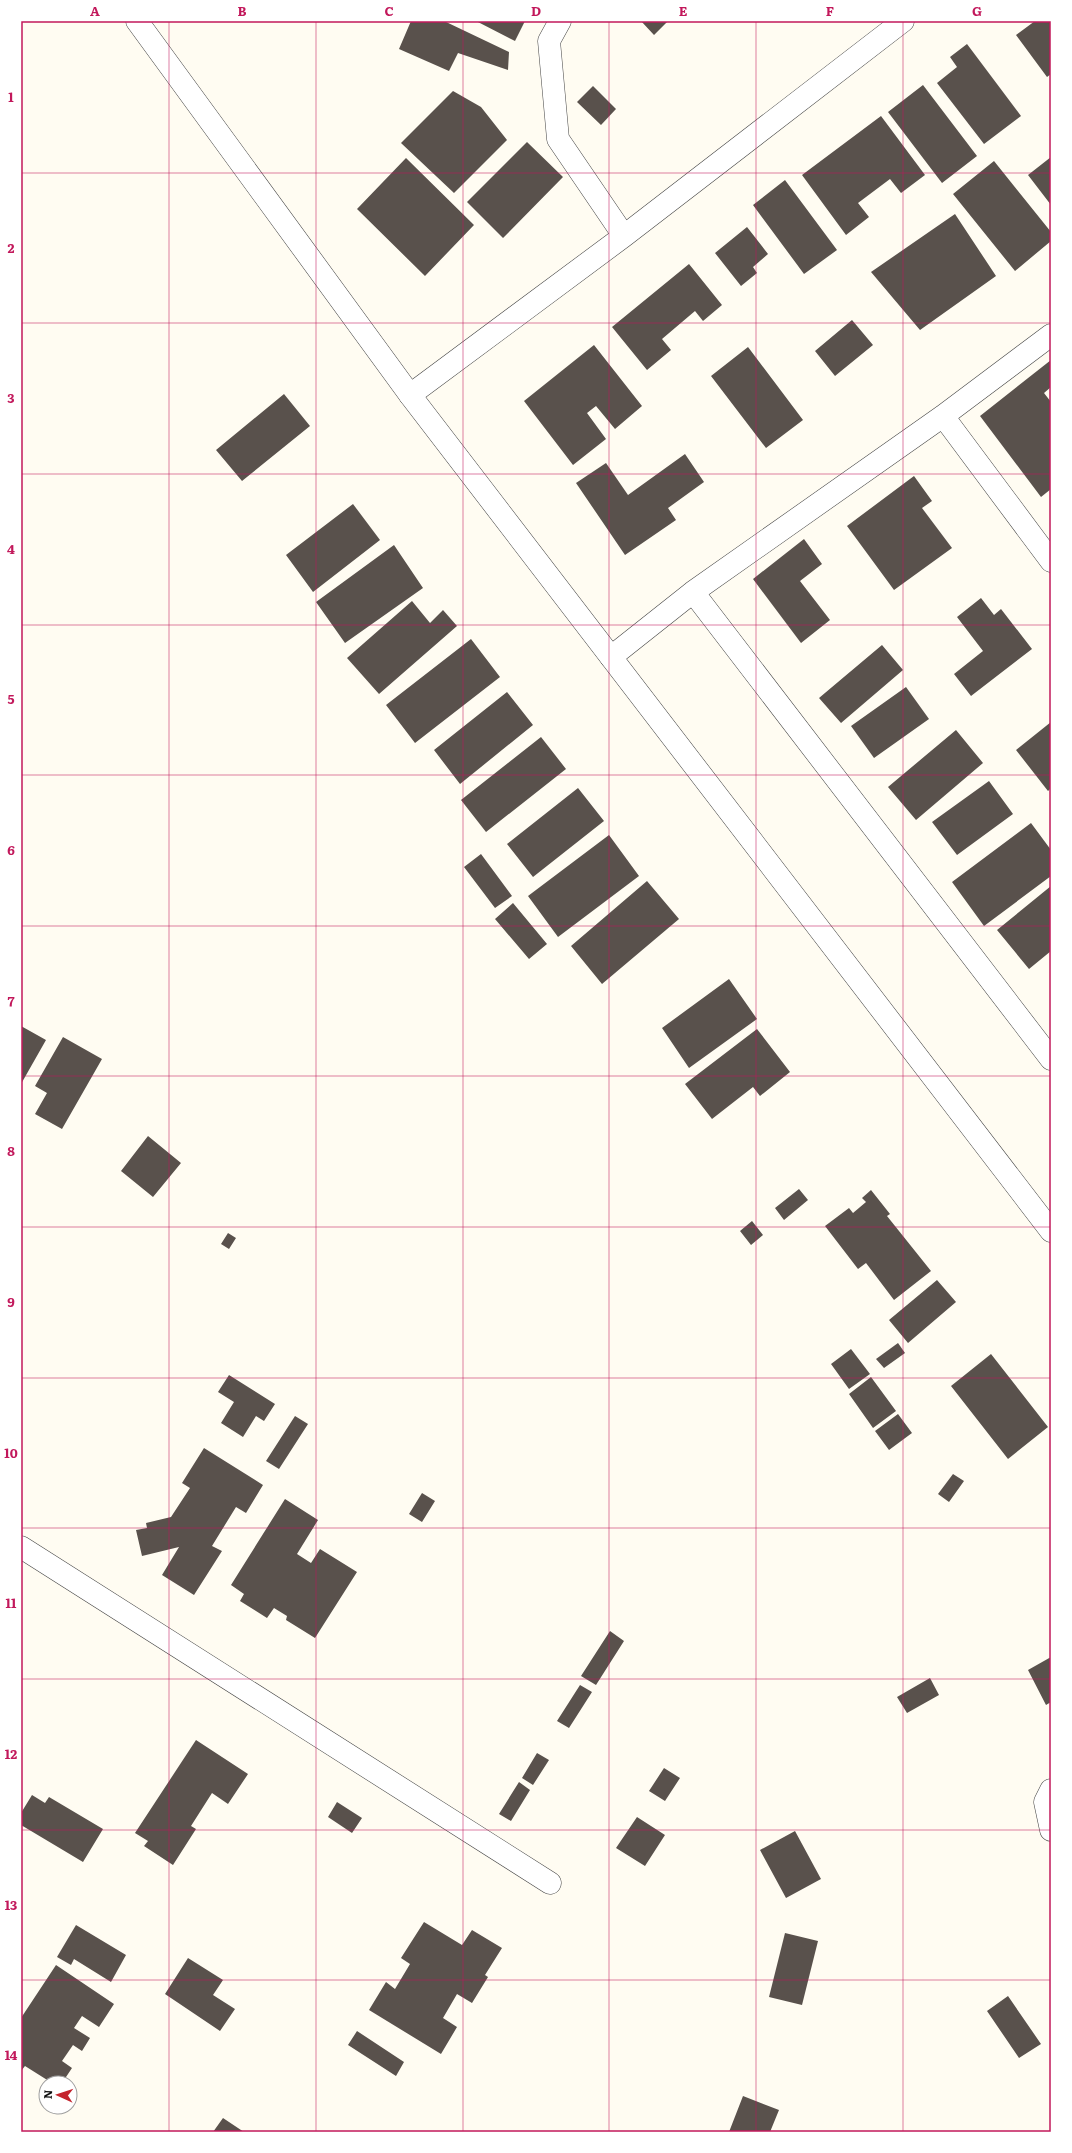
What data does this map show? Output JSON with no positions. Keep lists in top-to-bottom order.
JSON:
{
  "north": "left",
  "grid": {
    "columns": [
      "A",
      "B",
      "C",
      "D",
      "E",
      "F",
      "G"
    ],
    "rows": [
      "1",
      "2",
      "3",
      "4",
      "5",
      "6",
      "7",
      "8",
      "9",
      "10",
      "11",
      "12",
      "13",
      "14"
    ]
  }
}
